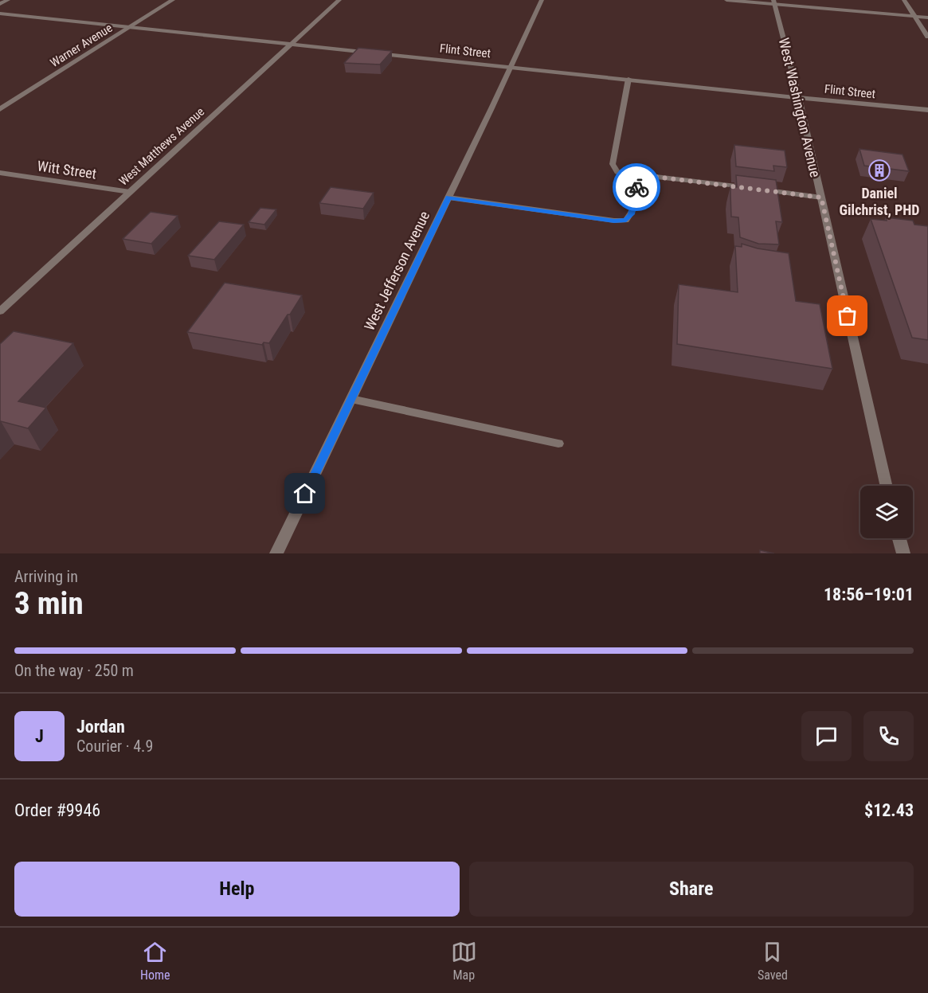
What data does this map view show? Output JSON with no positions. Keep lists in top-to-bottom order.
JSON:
{
  "streets": {
    "street": [
      "Warner Avenue",
      "Flint Street",
      "West Washington Avenue",
      "West Matthews Avenue",
      "Witt Street",
      "West Jefferson Avenue"
    ]
  },
  "crossings": [
    ["Warner Avenue", "Flint Street"],
    ["Flint Street", "West Washington Avenue"],
    ["Flint Street", "West Matthews Avenue"],
    ["Flint Street", "West Jefferson Avenue"],
    ["West Matthews Avenue", "Witt Street"]
  ],
  "places": {
    "building": ["Daniel Gilchrist, PHD"]
  },
  "page": {
    "heading": ["3 min", "Arriving in", "18:56–19:01"],
    "panel": [
      "Jordan",
      "Courier · 4.9",
      "Order #9946",
      "$12.43"
    ],
    "bar": "On the way · 250 m",
    "round": "J",
    "buttons": ["Help", "Share"],
    "tabs": ["Home", "Map", "Saved"]
  }
}
